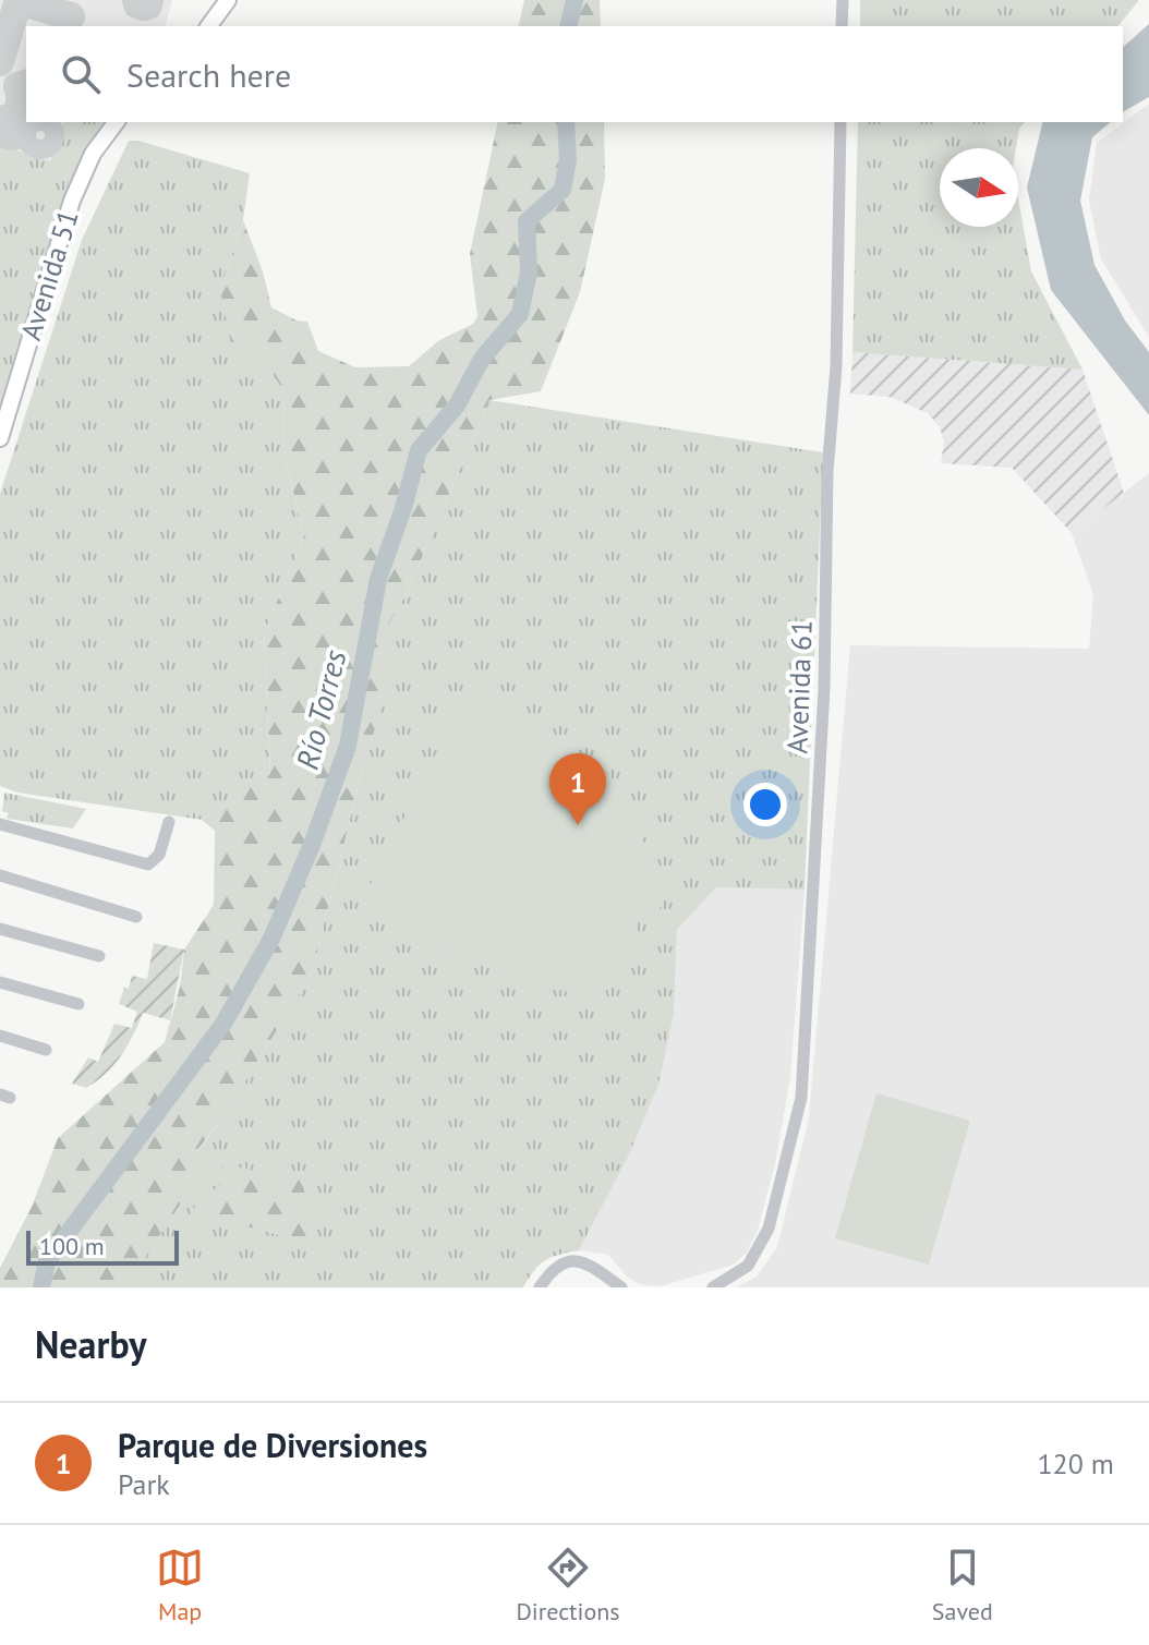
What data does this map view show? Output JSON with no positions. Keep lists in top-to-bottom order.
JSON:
{
  "streets": {
    "main road": ["Avenida 51"],
    "street": ["Avenida 61"]
  },
  "water": ["Río Torres"],
  "scale_bar": "100 m",
  "north": "right",
  "page": {
    "search": "Search here",
    "pins": "1",
    "scale": "100 m",
    "heading": "Nearby",
    "list": [
      {
        "mark": "1",
        "name": "Parque de Diversiones",
        "note": "Park",
        "value": "120 m"
      }
    ],
    "nav": ["Map", "Directions", "Saved"]
  }
}
